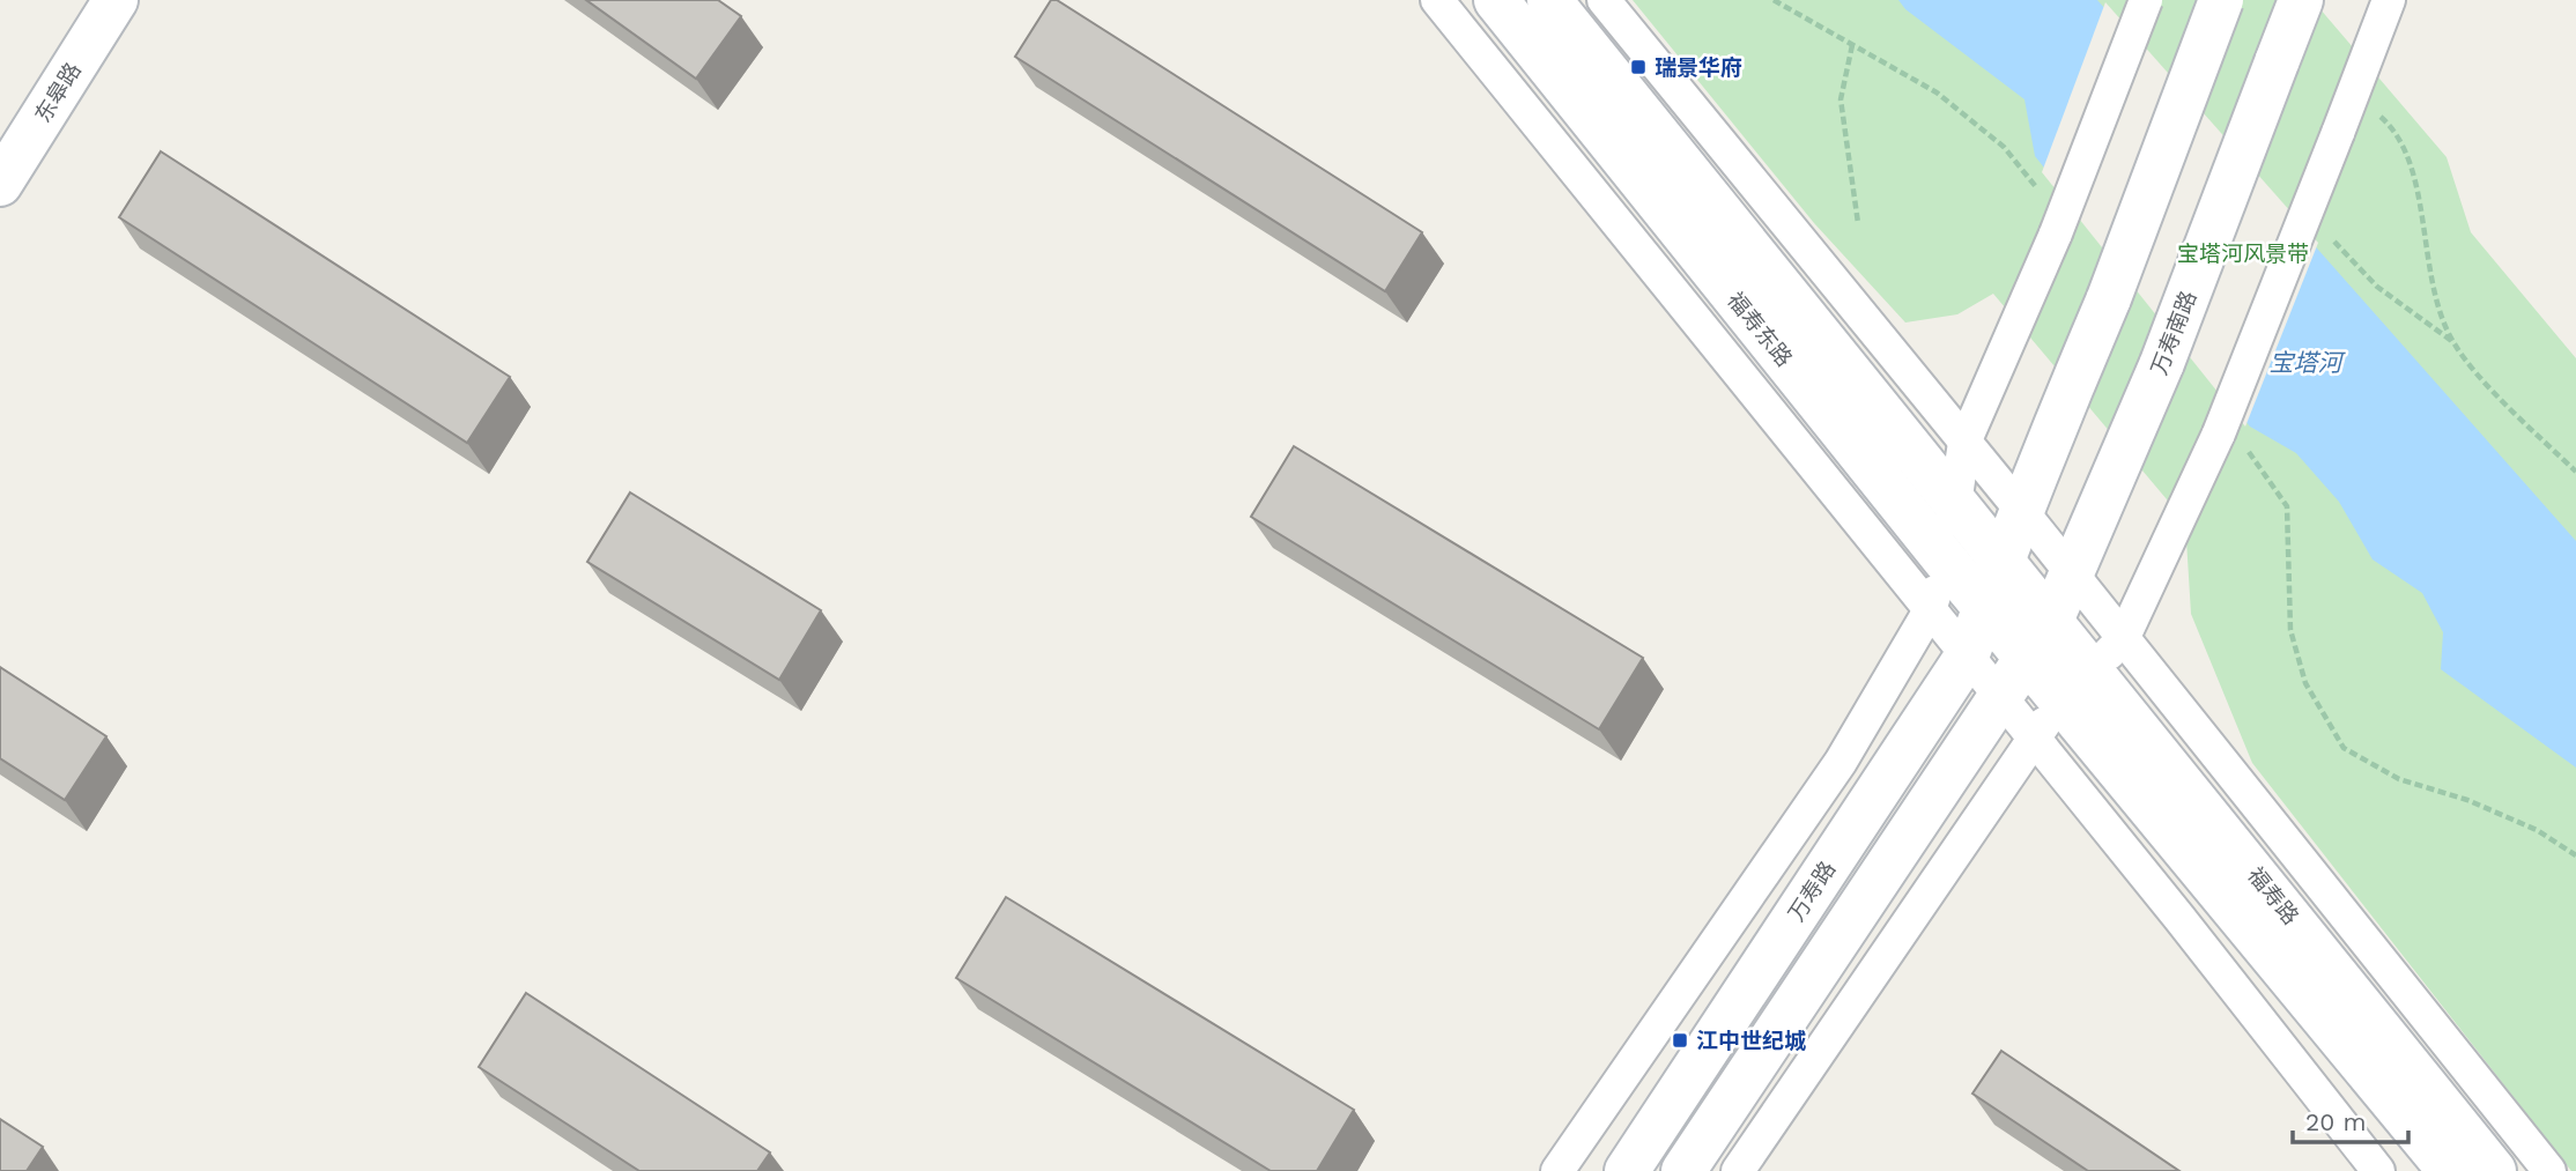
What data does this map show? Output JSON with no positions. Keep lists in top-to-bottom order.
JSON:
{
  "streets": {
    "main road": [
      "东皋路",
      "福寿东路",
      "万寿南路",
      "万寿路",
      "福寿路"
    ]
  },
  "crossings": [
    ["福寿东路", "万寿南路"],
    ["福寿东路", "万寿路"],
    ["福寿东路", "福寿路"],
    ["万寿南路", "福寿路"]
  ],
  "water": ["宝塔河"],
  "parks": ["宝塔河风景带"],
  "places": {
    "transit": ["瑞景华府", "江中世纪城"]
  },
  "scale_bar": "20 m"
}
